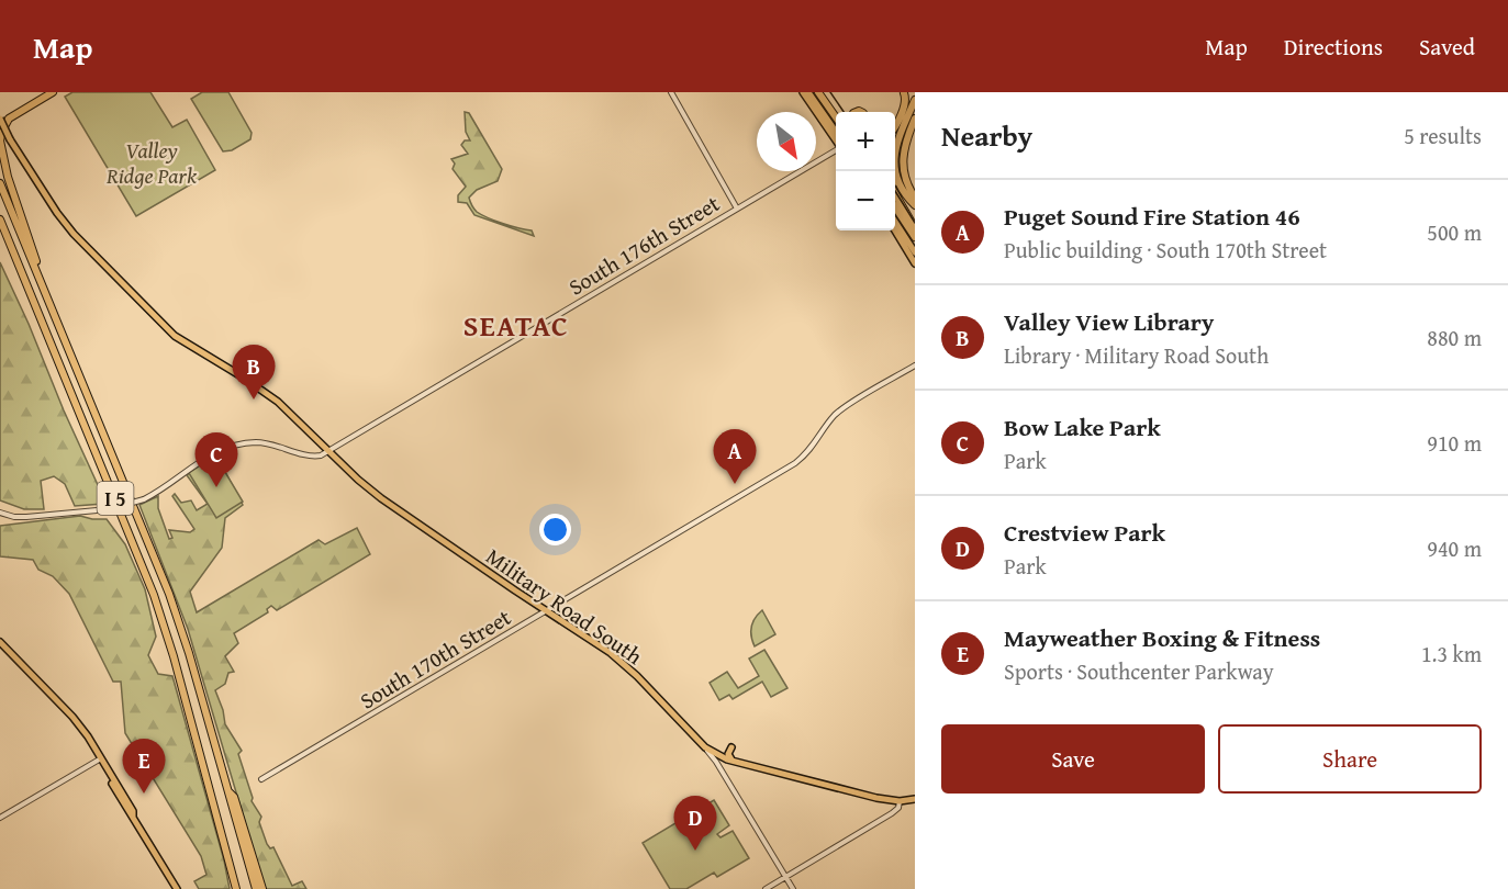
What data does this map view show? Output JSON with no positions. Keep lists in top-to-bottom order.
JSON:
{
  "streets": {
    "highway": ["I 5"],
    "main road": ["Military Road South"],
    "street": ["South 176th Street", "South 170th Street"]
  },
  "crossings": [
    ["South 176th Street", "Military Road South"],
    ["Military Road South", "South 170th Street"]
  ],
  "districts": ["SEATAC"],
  "parks": ["Valley Ridge Park"],
  "north": "bottom right",
  "page": {
    "header": "Map",
    "nav": ["Map", "Directions", "Saved"],
    "heading": ["Nearby", "5 results"],
    "map_buttons": ["+", "−"],
    "list": [
      {
        "mark": "A",
        "name": "Puget Sound Fire Station 46",
        "note": "Public building · South 170th Street",
        "value": "500 m"
      },
      {
        "mark": "B",
        "name": "Valley View Library",
        "note": "Library · Military Road South",
        "value": "880 m"
      },
      {
        "mark": "C",
        "name": "Bow Lake Park",
        "note": "Park",
        "value": "910 m"
      },
      {
        "mark": "D",
        "name": "Crestview Park",
        "note": "Park",
        "value": "940 m"
      },
      {
        "mark": "E",
        "name": "Mayweather Boxing & Fitness",
        "note": "Sports · Southcenter Parkway",
        "value": "1.3 km"
      }
    ],
    "pins": [
      "B",
      "A",
      "C",
      "E",
      "D"
    ],
    "buttons": ["Save", "Share"]
  }
}
